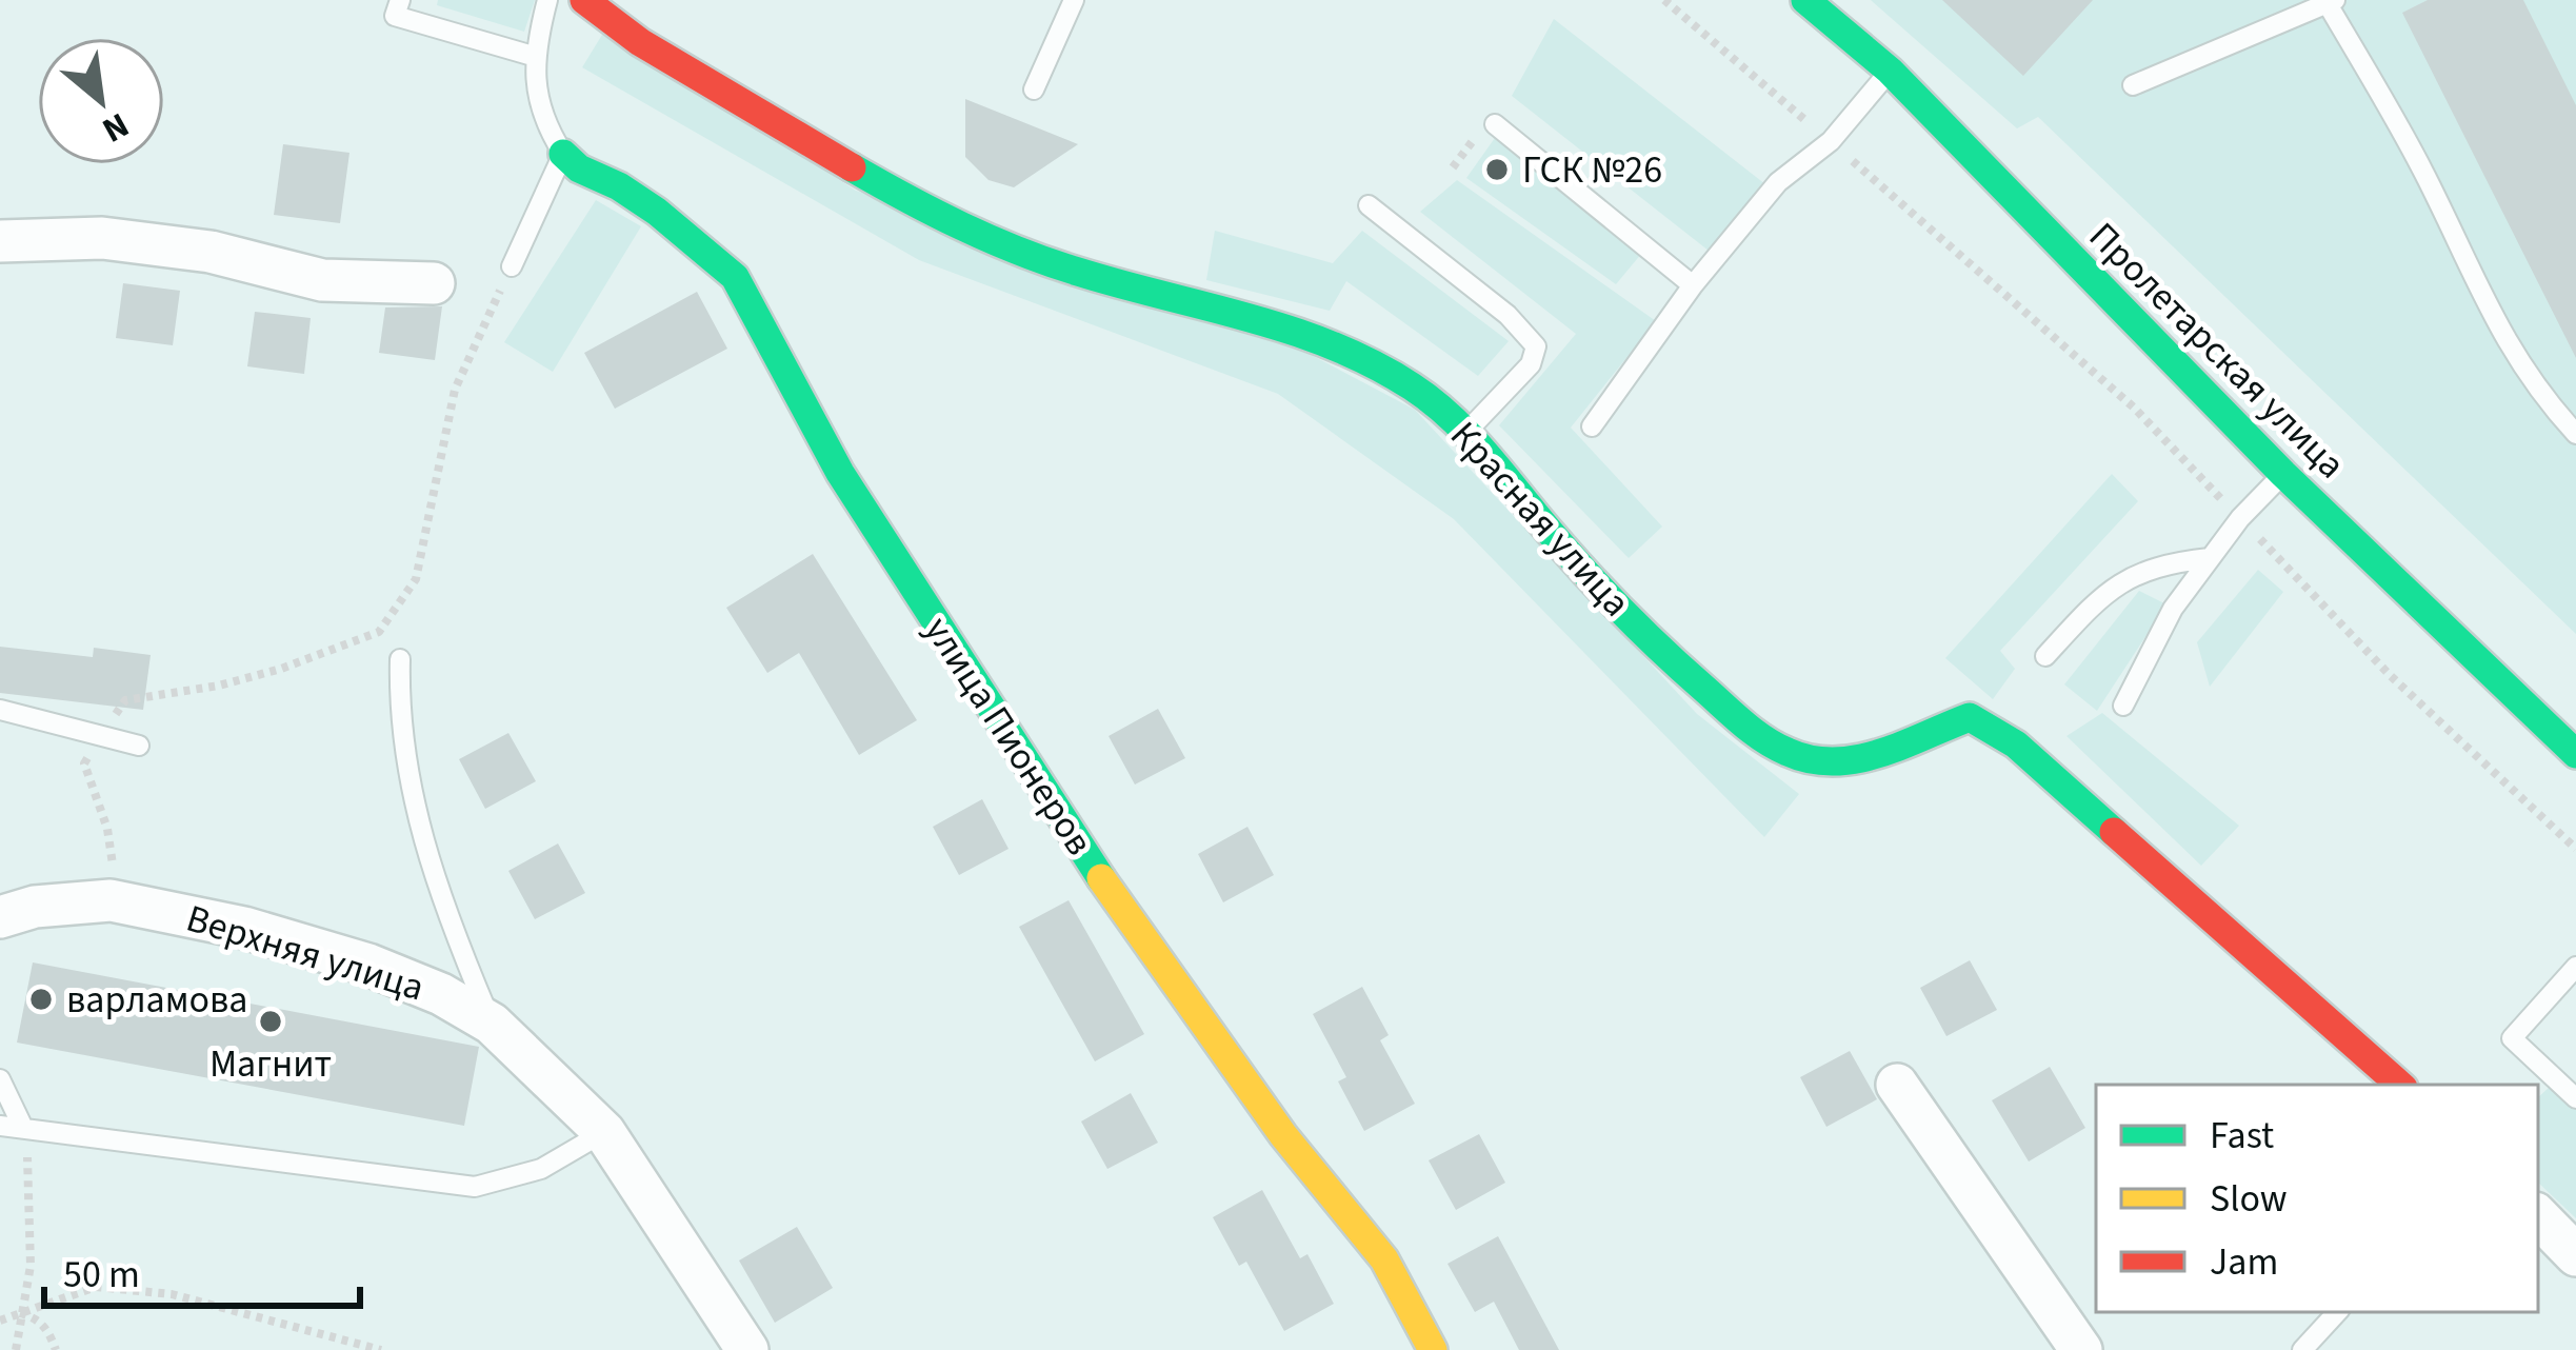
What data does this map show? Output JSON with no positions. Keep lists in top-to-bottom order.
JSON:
{
  "streets": {
    "street": [
      "Пролетарская улица",
      "Красная улица",
      "улица Пионеров",
      "Верхняя улица"
    ]
  },
  "places": ["ГСК №26", "варламова", "Магнит"],
  "legend": ["Fast", "Slow", "Jam"],
  "scale_bar": "50 m",
  "north": "bottom right"
}
